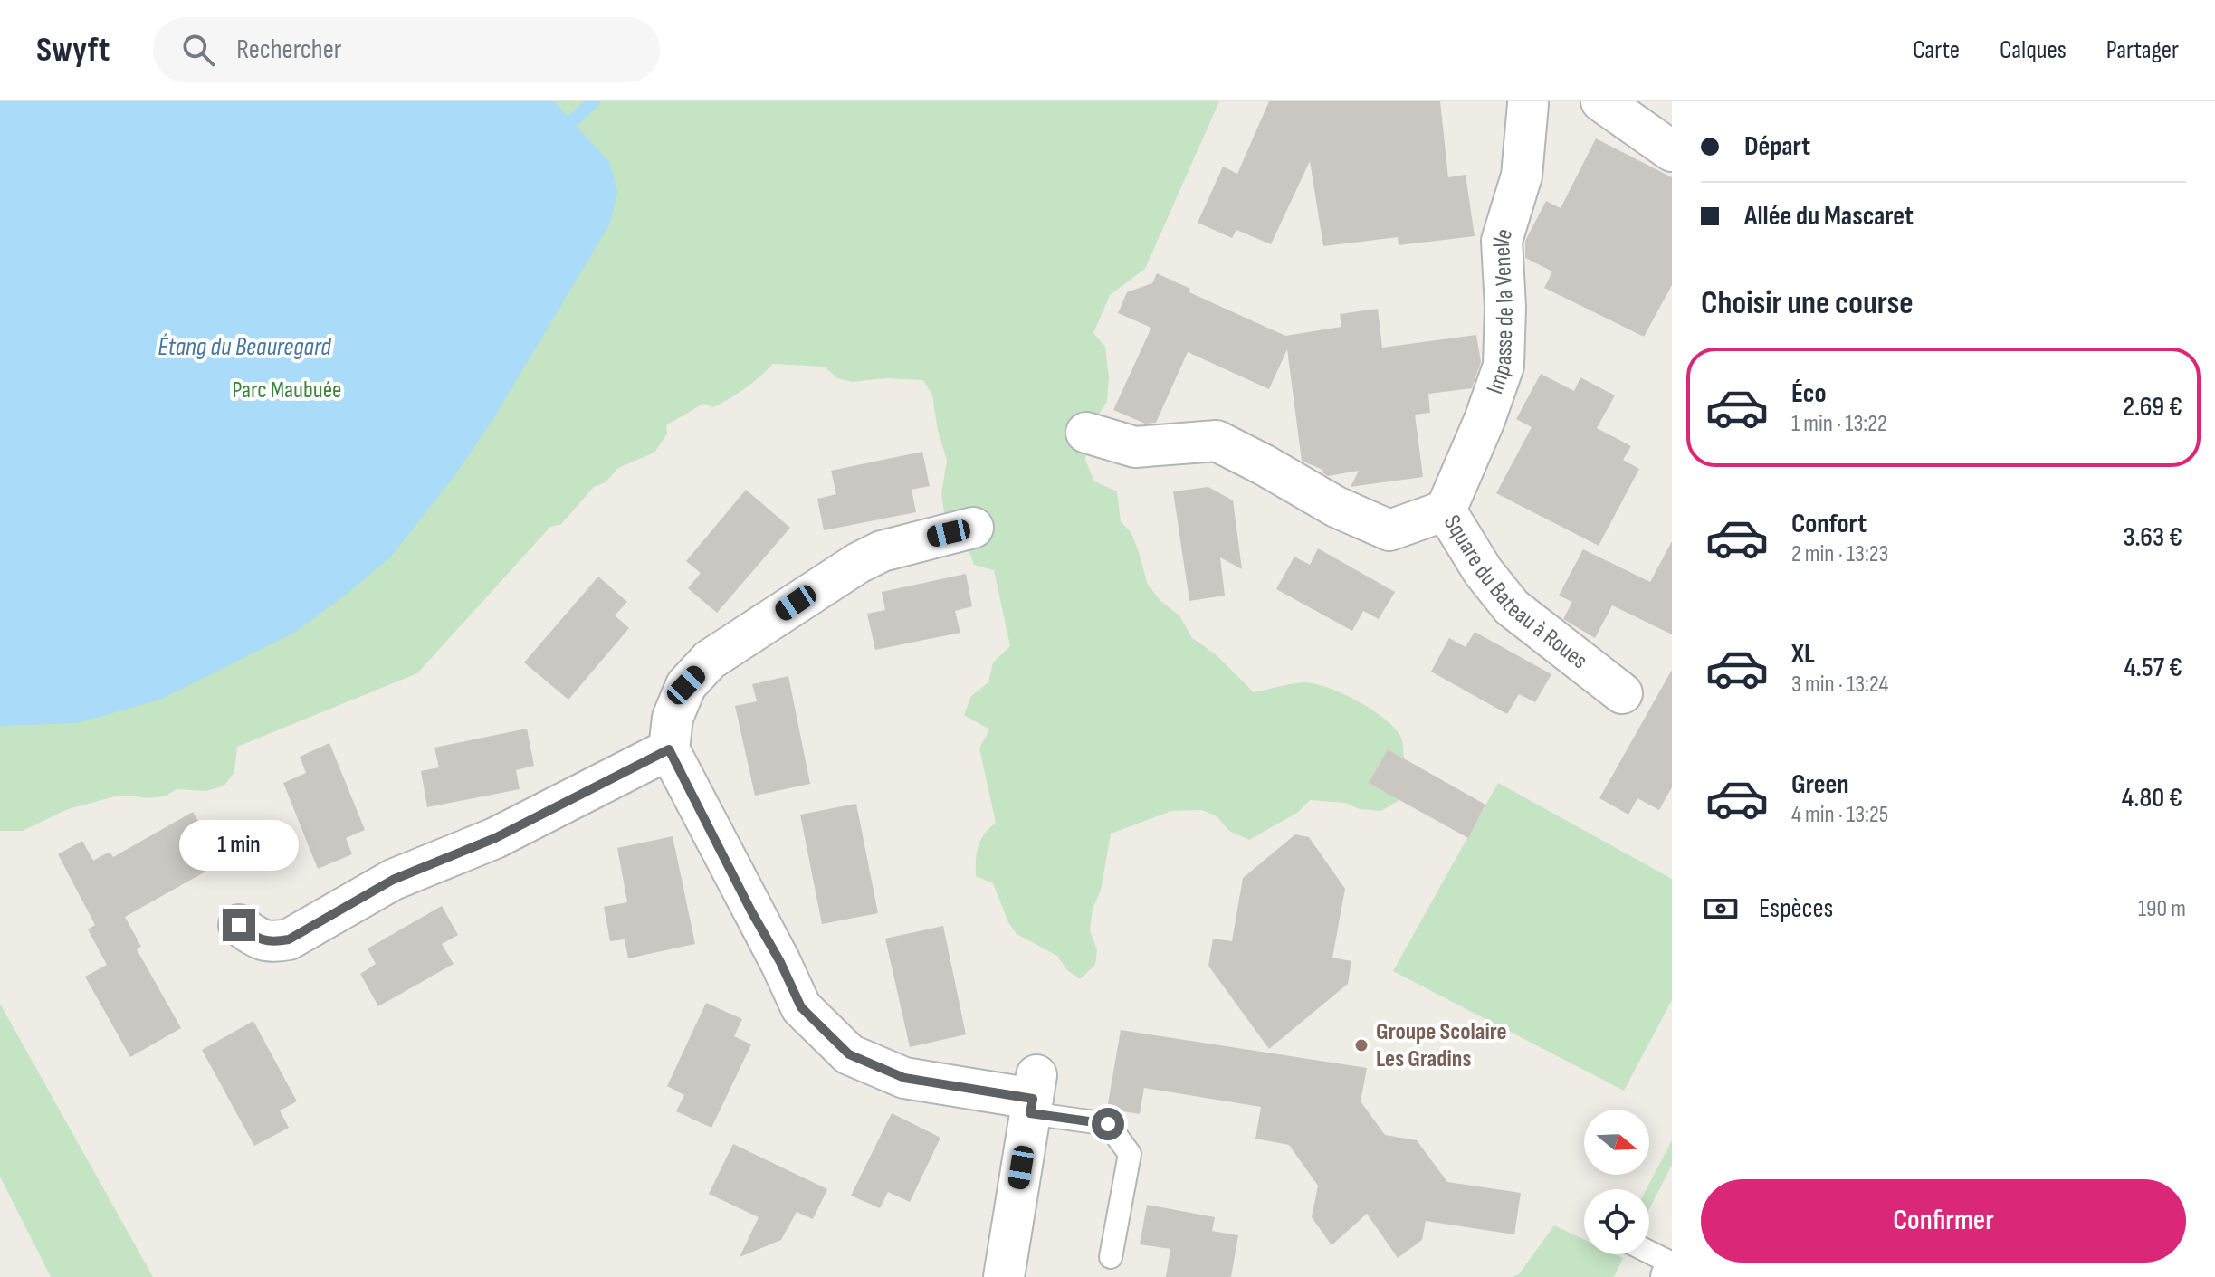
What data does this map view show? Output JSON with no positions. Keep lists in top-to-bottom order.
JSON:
{
  "streets": {
    "street": ["Impasse de la Venelle", "Square du Bateau à Roues"]
  },
  "crossings": [
    ["Impasse de la Venelle", "Square du Bateau à Roues"]
  ],
  "water": ["Étang du Beauregard"],
  "parks": ["Parc Maubuée"],
  "places": ["Groupe Scolaire Les Gradins"],
  "north": "right",
  "page": {
    "header": "Swyft",
    "search": "Rechercher",
    "nav": ["Carte", "Calques", "Partager"],
    "banner": ["Départ", "Allée du Mascaret"],
    "heading": "Choisir une course",
    "list": [
      {
        "name": "Éco",
        "note": "1 min · 13:22",
        "value": "2.69 €"
      },
      {
        "name": "Confort",
        "note": "2 min · 13:23",
        "value": "3.63 €"
      },
      {
        "name": "XL",
        "note": "3 min · 13:24",
        "value": "4.57 €"
      },
      {
        "name": "Green",
        "note": "4 min · 13:25",
        "value": "4.80 €"
      }
    ],
    "bubble": "1 min",
    "pay": ["Espèces", "190 m"],
    "buttons": "Confirmer"
  }
}
